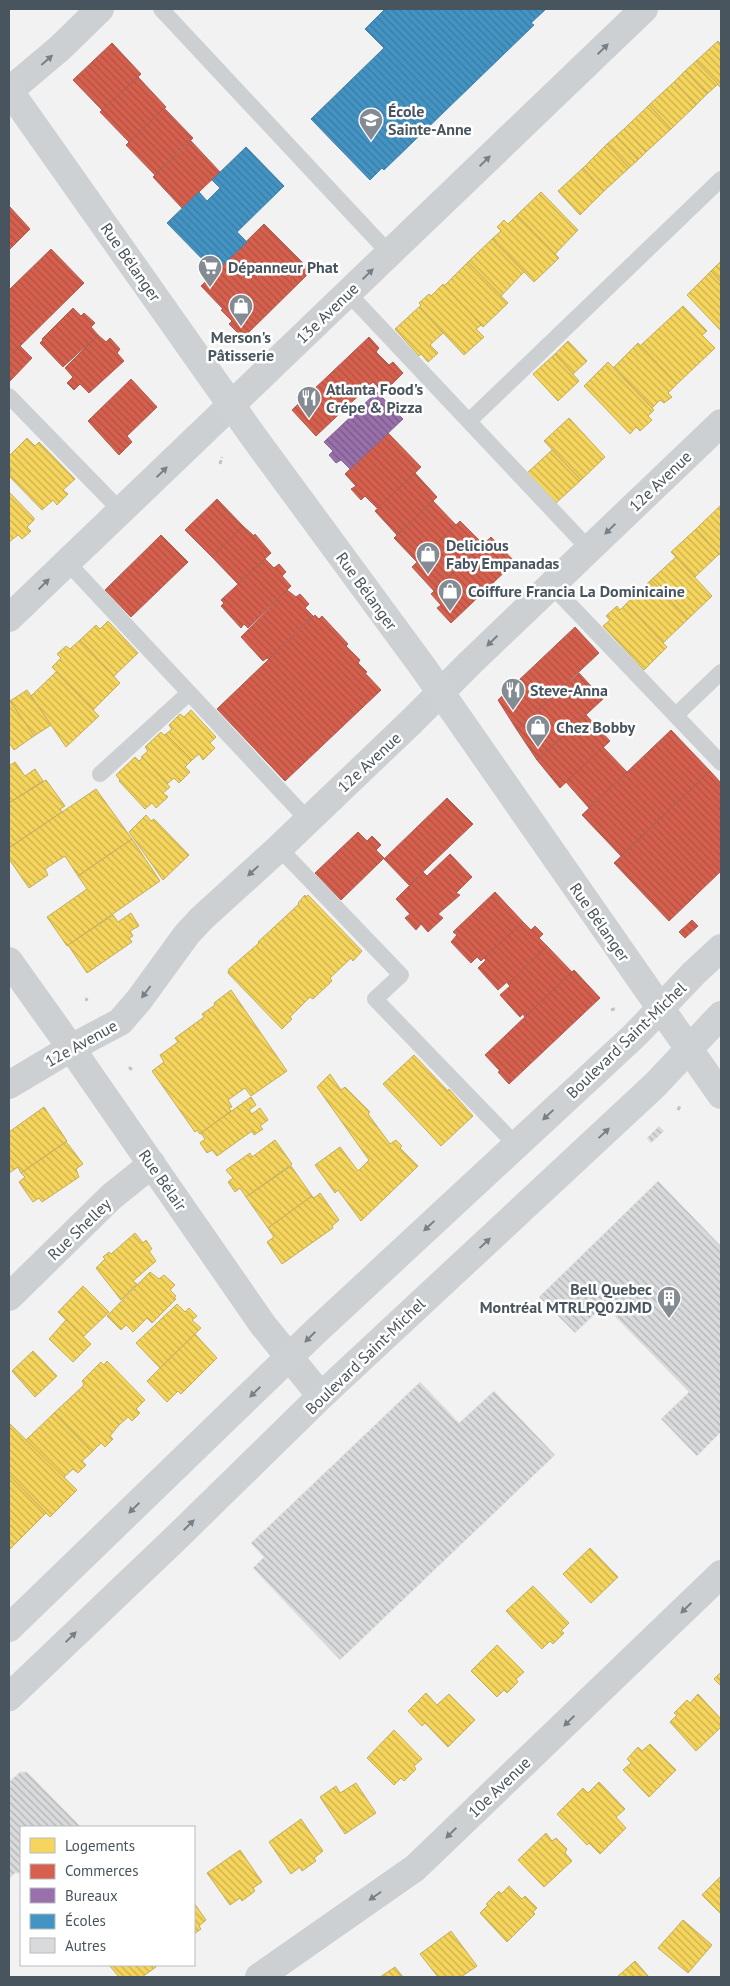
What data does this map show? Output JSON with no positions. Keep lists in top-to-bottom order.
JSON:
{
  "streets": {
    "main road": ["Rue Bélanger", "Boulevard Saint-Michel"],
    "street": [
      "13e Avenue",
      "12e Avenue",
      "Rue Bélair",
      "Rue Shelley",
      "10e Avenue"
    ]
  },
  "crossings": [
    ["Rue Bélanger", "13e Avenue"],
    ["Rue Bélanger", "12e Avenue"],
    ["Rue Bélanger", "Boulevard Saint-Michel"],
    ["12e Avenue", "Rue Bélair"],
    ["Boulevard Saint-Michel", "Rue Bélair"],
    ["Rue Bélair", "Rue Shelley"]
  ],
  "one_way": ["13e Avenue", "12e Avenue", "10e Avenue"],
  "places": {
    "school or university": ["École Sainte-Anne"],
    "supermarket": ["Dépanneur Phat"],
    "shop": [
      "Merson's Pâtisserie",
      "Delicious Faby Empanadas",
      "Coiffure Francia La Dominicaine",
      "Chez Bobby"
    ],
    "restaurant": ["Atlanta Food's Crépe & Pizza", "Steve-Anna"],
    "building": ["Bell Quebec Montréal MTRLPQ02JMD"]
  },
  "legend": [
    "Logements",
    "Commerces",
    "Bureaux",
    "Écoles",
    "Autres"
  ]
}
